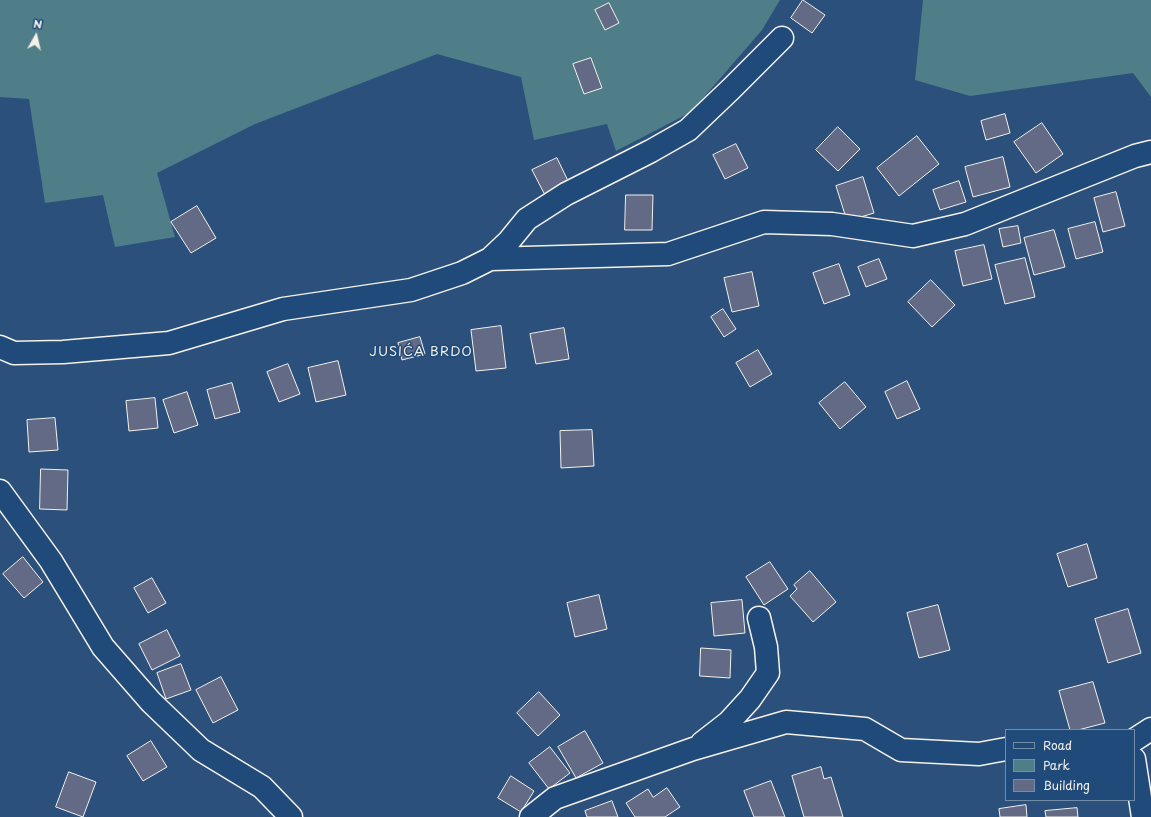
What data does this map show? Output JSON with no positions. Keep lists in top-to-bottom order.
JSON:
{
  "districts": ["JUSIĆA BRDO"],
  "legend": ["Road", "Park", "Building"],
  "north": "top"
}
